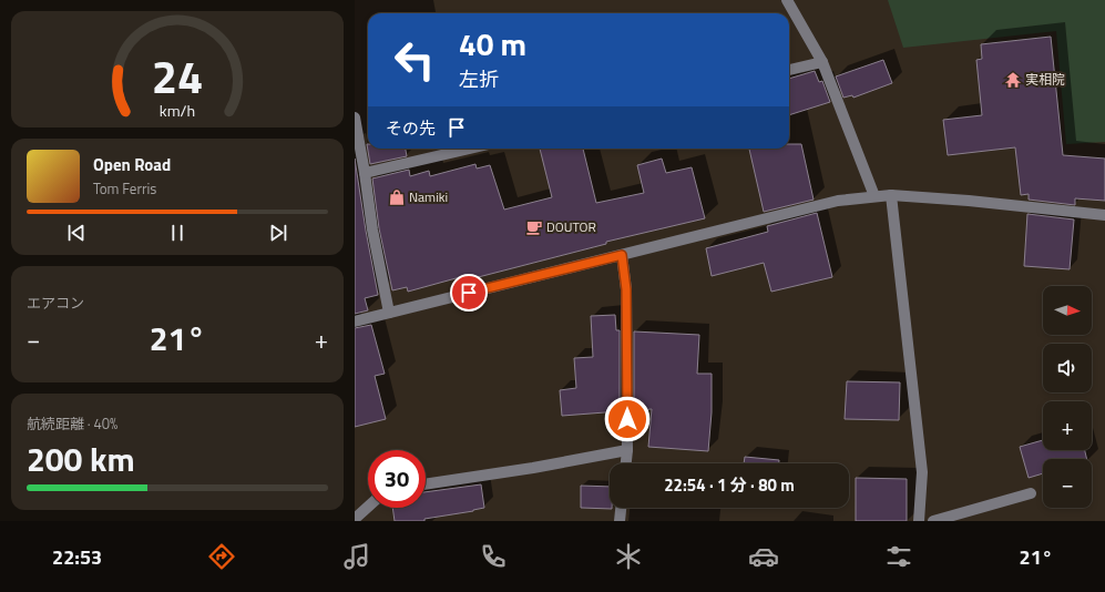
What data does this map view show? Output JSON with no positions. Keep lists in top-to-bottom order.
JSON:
{
  "places": {
    "temple": ["実相院"],
    "shop": ["Namiki"],
    "cafe": ["DOUTOR"]
  },
  "north": "right",
  "page": {
    "turn": ["40 m", "左折"],
    "then": "その先",
    "song": ["Open Road", "Tom Ferris"],
    "tile": [
      "エアコン",
      ["航続距離 · 40%", "200 km"]
    ],
    "map_buttons": ["+", "−"],
    "heat": ["−", "21°", "+"],
    "limit": "30",
    "trip": "22:54 · 1 分 · 80 m",
    "tabs": ["22:53", "21°"],
    "gauge": ["24", "km/h"]
  }
}
